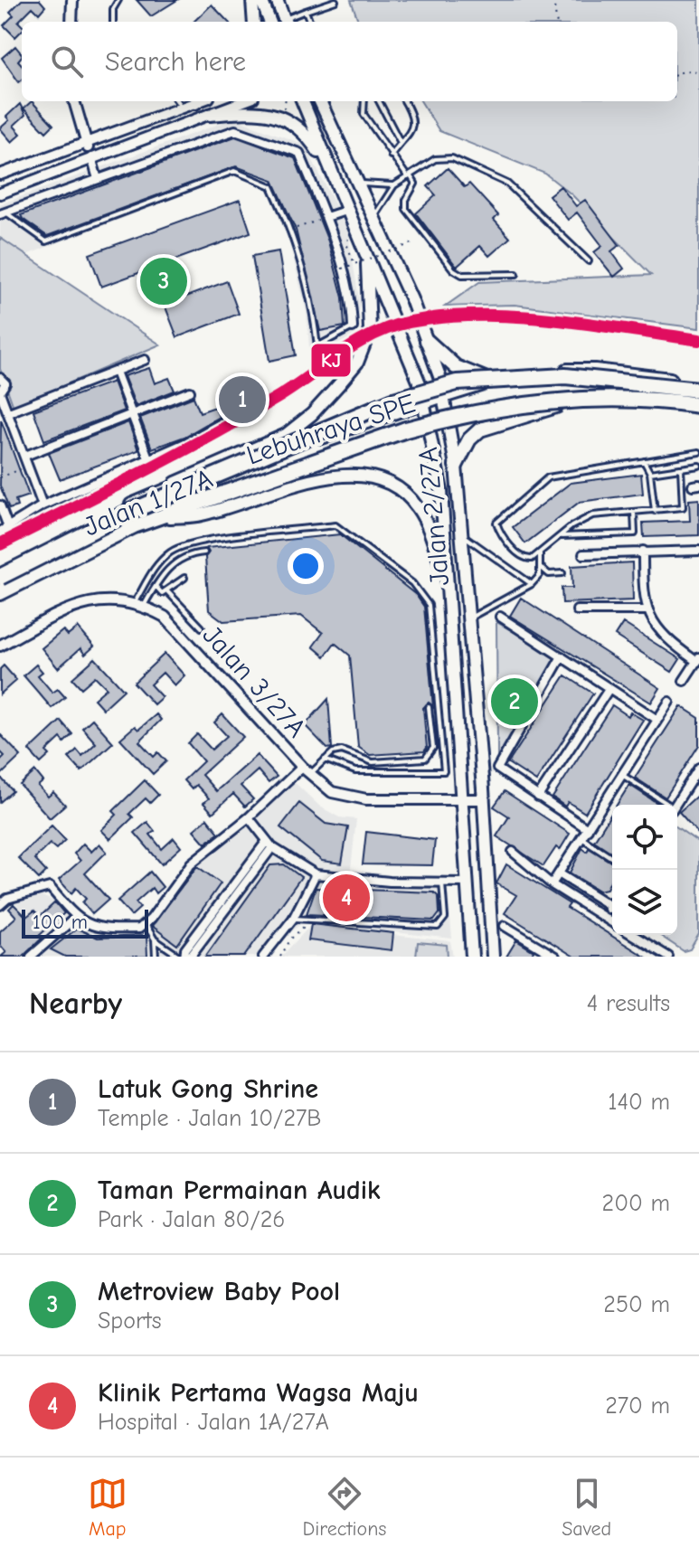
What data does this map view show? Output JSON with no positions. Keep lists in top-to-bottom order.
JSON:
{
  "streets": {
    "highway": ["Lebuhraya SPE"],
    "main road": ["Jalan 1/27A", "Jalan 2/27A"],
    "street": ["Jalan 3/27A"]
  },
  "crossings": [
    ["Lebuhraya SPE", "Jalan 1/27A"],
    ["Jalan 1/27A", "Jalan 2/27A"],
    ["Jalan 2/27A", "Jalan 3/27A"]
  ],
  "lines": ["transit line KJ"],
  "scale_bar": "100 m",
  "page": {
    "search": "Search here",
    "pins": [
      "3",
      "1",
      "2",
      "4"
    ],
    "scale": "100 m",
    "heading": ["Nearby", "4 results"],
    "list": [
      {
        "mark": "1",
        "name": "Latuk Gong Shrine",
        "note": "Temple · Jalan 10/27B",
        "value": "140 m"
      },
      {
        "mark": "2",
        "name": "Taman Permainan Audik",
        "note": "Park · Jalan 80/26",
        "value": "200 m"
      },
      {
        "mark": "3",
        "name": "Metroview Baby Pool",
        "note": "Sports",
        "value": "250 m"
      },
      {
        "mark": "4",
        "name": "Klinik Pertama Wagsa Maju",
        "note": "Hospital · Jalan 1A/27A",
        "value": "270 m"
      }
    ],
    "nav": ["Map", "Directions", "Saved"]
  }
}
